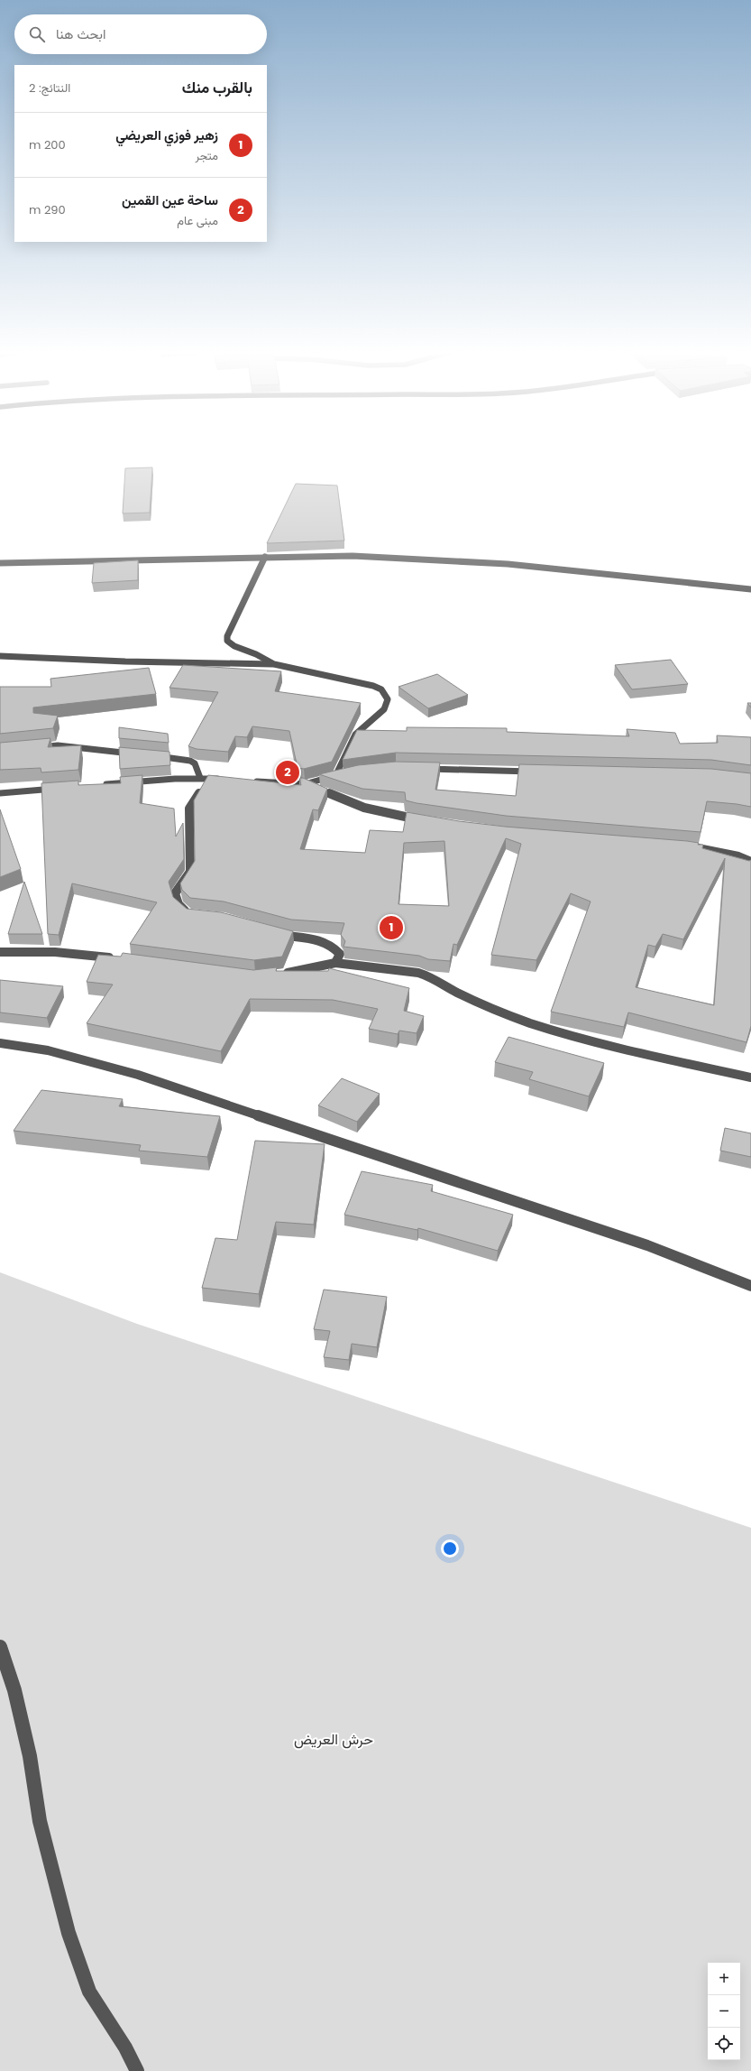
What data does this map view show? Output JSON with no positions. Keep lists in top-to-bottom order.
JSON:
{
  "parks": ["حرش العريض"],
  "page": {
    "search": "ابحث هنا",
    "heading": ["بالقرب منك", "النتائج: 2"],
    "list": [
      {
        "mark": "1",
        "name": "زهير فوزي العريضي",
        "note": "متجر",
        "value": "200 m"
      },
      {
        "mark": "2",
        "name": "ساحة عين القمين",
        "note": "مبنى عام",
        "value": "290 m"
      }
    ],
    "pins": ["2", "1"],
    "map_buttons": ["+", "−"]
  }
}
